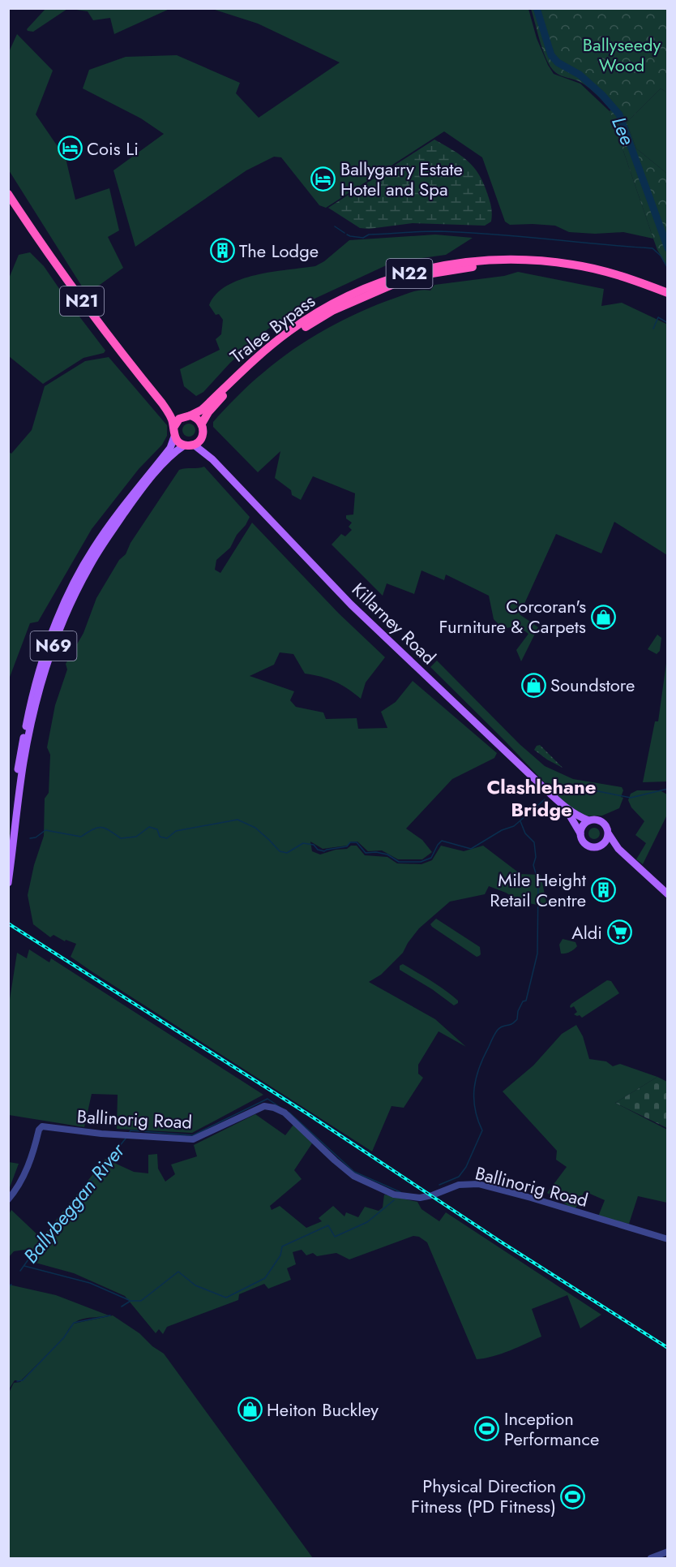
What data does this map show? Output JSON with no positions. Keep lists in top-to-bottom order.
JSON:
{
  "streets": {
    "highway": ["N22", "N21", "Tralee Bypass"],
    "main road": ["Killarney Road", "N69"],
    "street": ["Ballinorig Road"]
  },
  "crossings": [
    ["N22", "N21"],
    ["N22", "Tralee Bypass"],
    ["N22", "Killarney Road"],
    ["N22", "N69"],
    ["N21", "Tralee Bypass"],
    ["N21", "Killarney Road"],
    ["N21", "N69"],
    ["Tralee Bypass", "Killarney Road"],
    ["Tralee Bypass", "N69"],
    ["Killarney Road", "N69"]
  ],
  "districts": ["Clashlehane Bridge"],
  "water": ["Lee", "Ballybeggan River"],
  "parks": ["Ballyseedy Wood"],
  "places": {
    "hotel": ["Cois Li", "Ballygarry Estate Hotel and Spa"],
    "building": ["The Lodge", "Mile Height Retail Centre"],
    "shop": ["Corcoran's Furniture & Carpets", "Soundstore", "Heiton Buckley"],
    "supermarket": ["Aldi"],
    "sports": ["Inception Performance", "Physical Direction Fitness (PD Fitness)"]
  }
}
